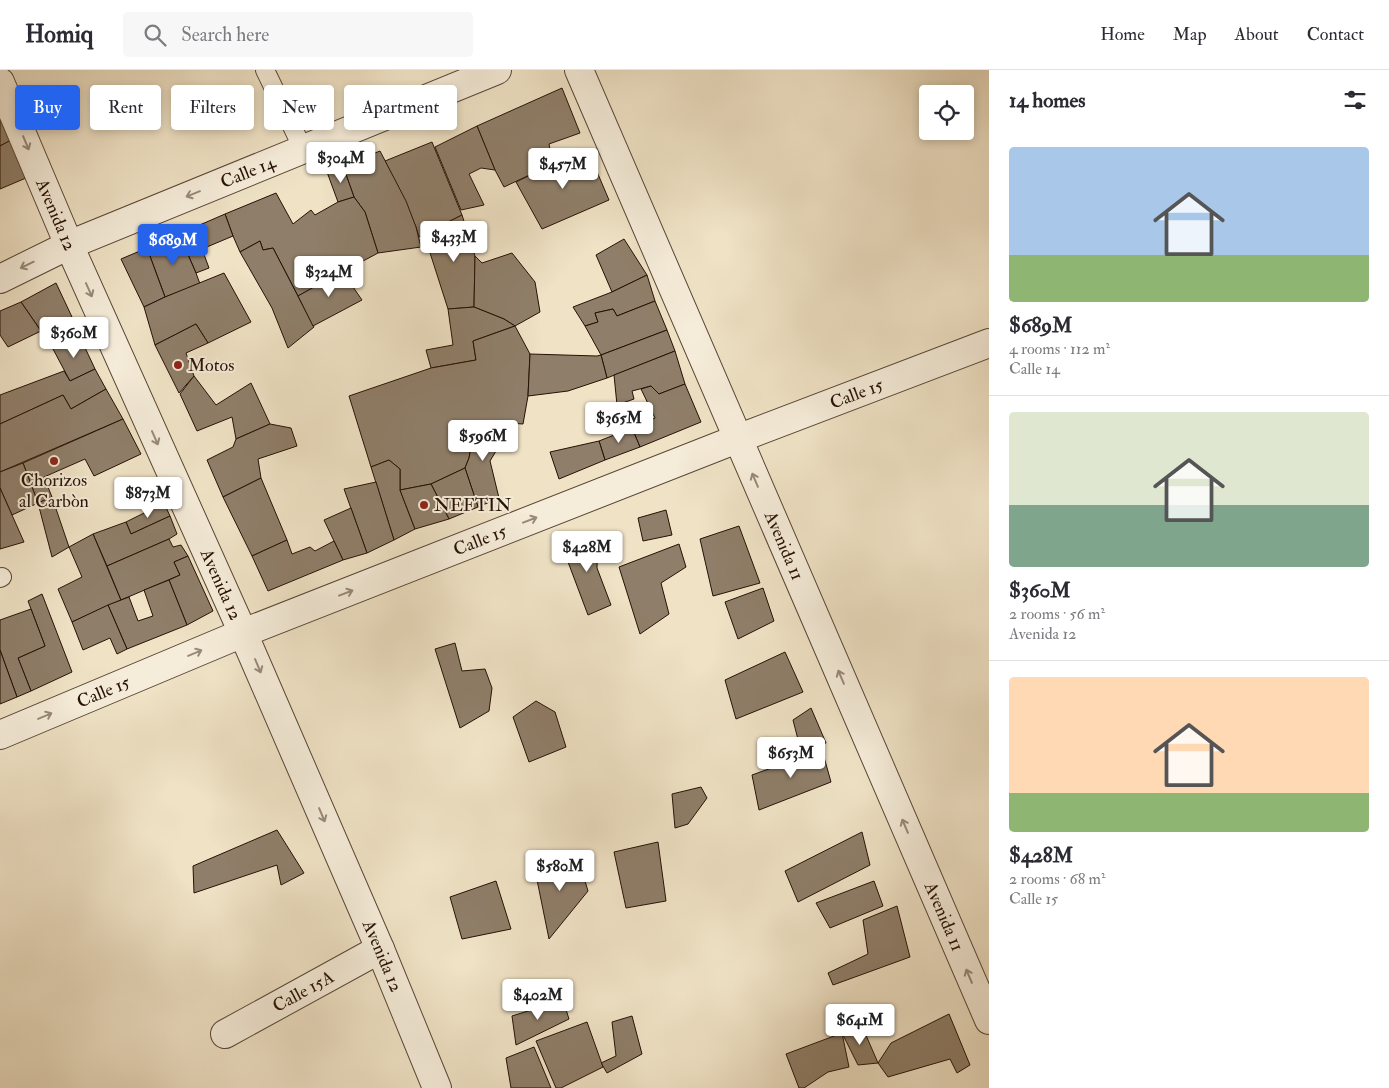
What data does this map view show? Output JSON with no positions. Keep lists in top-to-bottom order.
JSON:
{
  "streets": {
    "street": [
      "Calle 14",
      "Avenida 12",
      "Calle 15",
      "Avenida 11",
      "Calle 15A"
    ]
  },
  "crossings": [
    ["Calle 14", "Avenida 12"],
    ["Avenida 12", "Calle 15"],
    ["Avenida 12", "Calle 15A"],
    ["Calle 15", "Avenida 11"]
  ],
  "one_way": [
    "Calle 14",
    "Avenida 12",
    "Calle 15",
    "Avenida 11"
  ],
  "places": ["Motos", "Chorizos al Carbòn", "NEFTIN"],
  "page": {
    "header": "Homiq",
    "search": "Search here",
    "nav": [
      "Home",
      "Map",
      "About",
      "Contact"
    ],
    "heading": "14 homes",
    "chip": [
      "Buy",
      "Rent",
      "Filters",
      "New",
      "Apartment"
    ],
    "list": [
      {
        "name": "$689M",
        "note": "4 rooms · 112 m² · Calle 14"
      },
      {
        "name": "$360M",
        "note": "2 rooms · 56 m² · Avenida 12"
      },
      {
        "name": "$428M",
        "note": "2 rooms · 68 m² · Calle 15"
      }
    ],
    "price": [
      "$304M",
      "$457M",
      "$433M",
      "$689M",
      "$324M",
      "$360M",
      "$365M",
      "$596M",
      "$873M",
      "$428M",
      "$653M",
      "$580M",
      "$402M",
      "$641M"
    ]
  }
}
